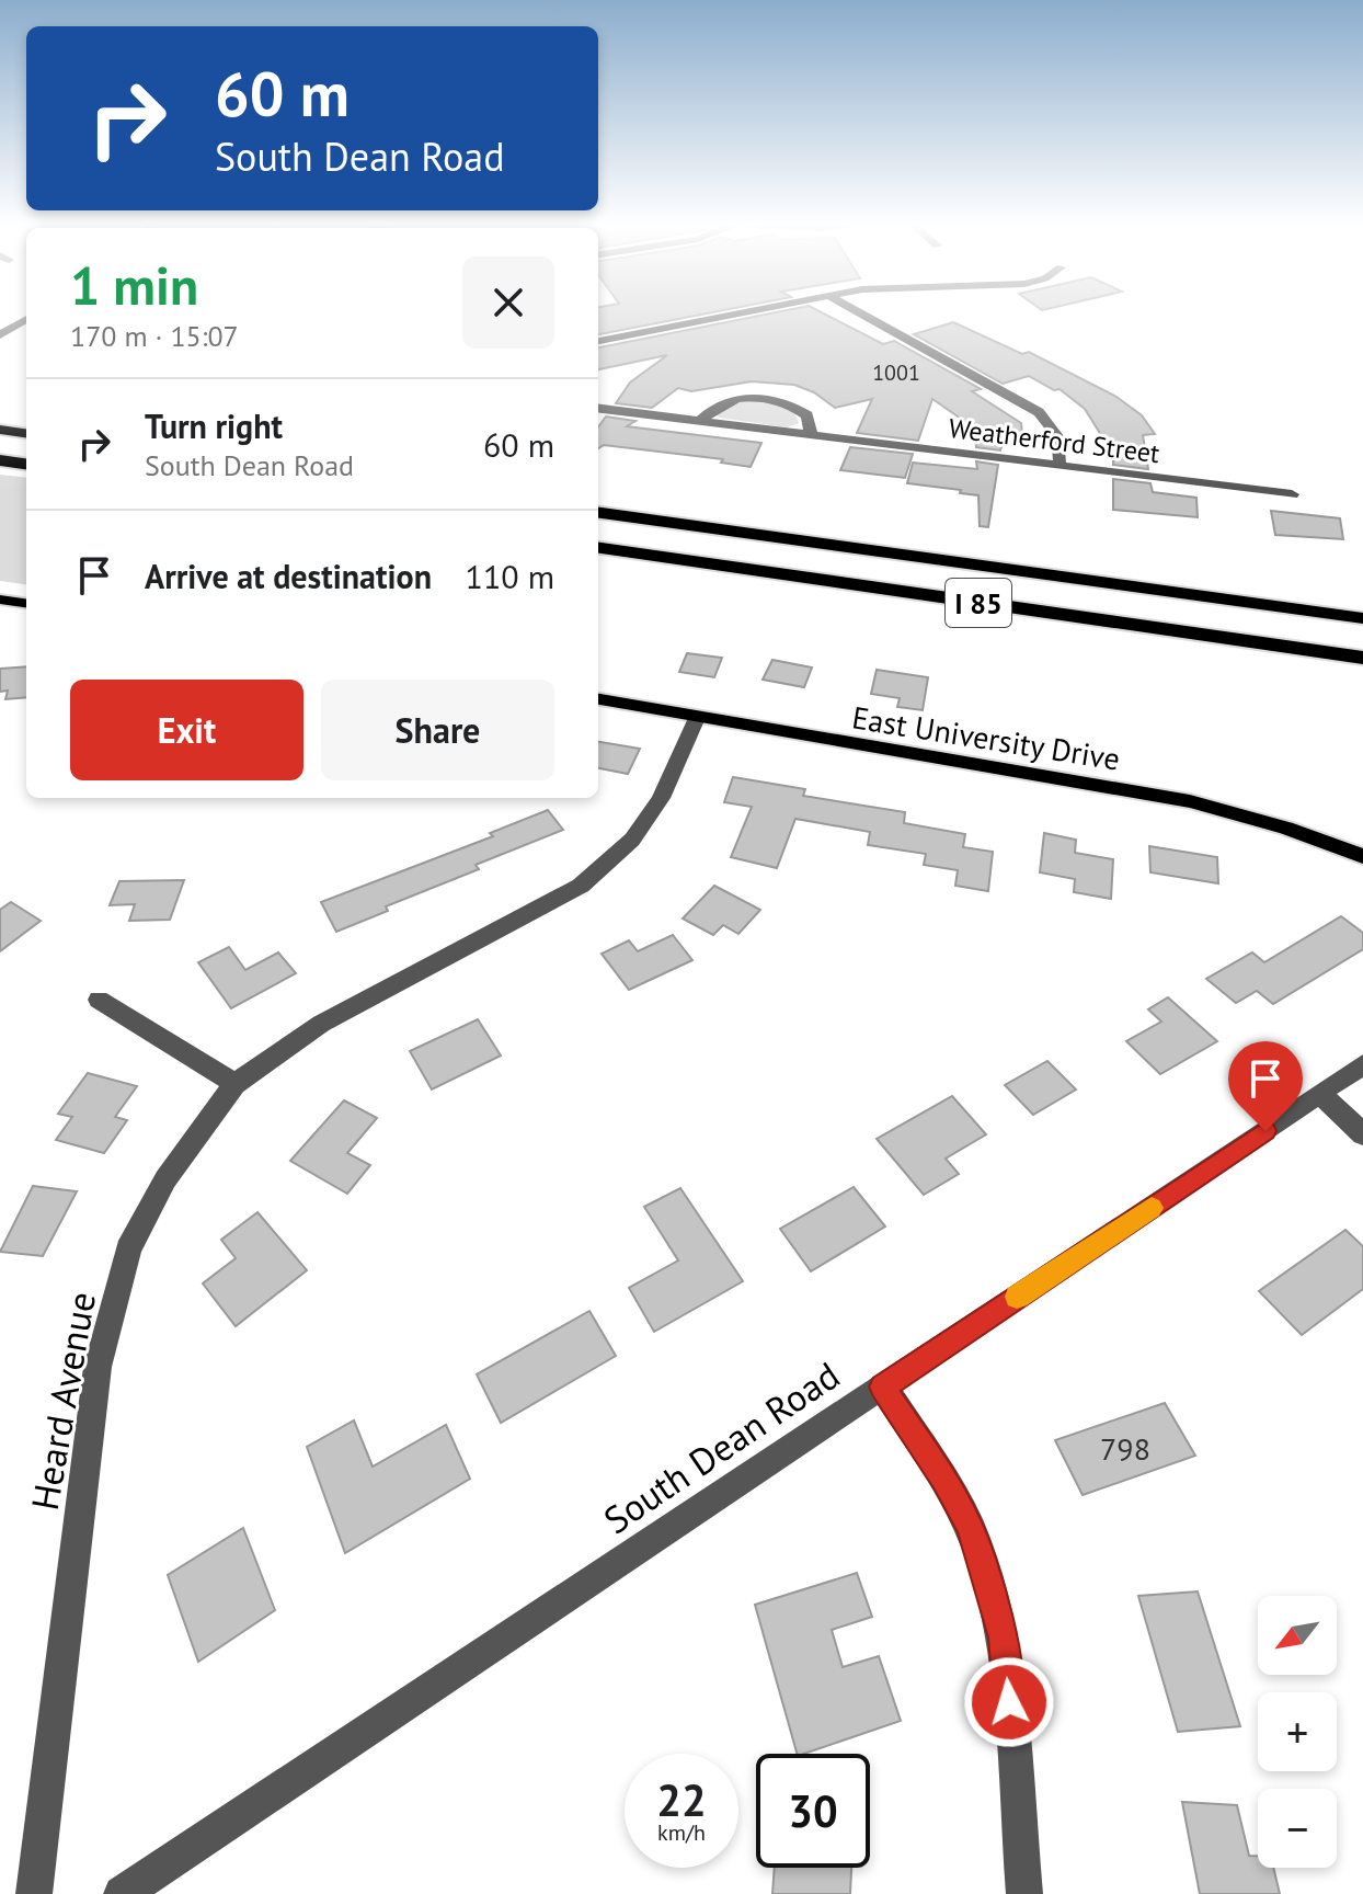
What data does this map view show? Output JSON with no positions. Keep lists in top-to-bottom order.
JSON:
{
  "streets": {
    "highway": ["I 85"],
    "main road": ["East University Drive"],
    "street": ["Weatherford Street", "Heard Avenue", "South Dean Road"]
  },
  "crossings": [
    ["East University Drive", "Heard Avenue"]
  ],
  "house_numbers": ["1001", "798"],
  "north": "bottom left",
  "page": {
    "turn": ["60 m", "South Dean Road"],
    "heading": ["1 min", "170 m · 15:07"],
    "list": [
      {
        "name": "Turn right",
        "note": "South Dean Road",
        "value": "60 m"
      },
      {
        "name": "Arrive at destination",
        "value": "110 m"
      }
    ],
    "buttons": ["Exit", "Share"],
    "map_buttons": ["+", "−"],
    "speed": "22 km/h",
    "limit": "30"
  }
}
